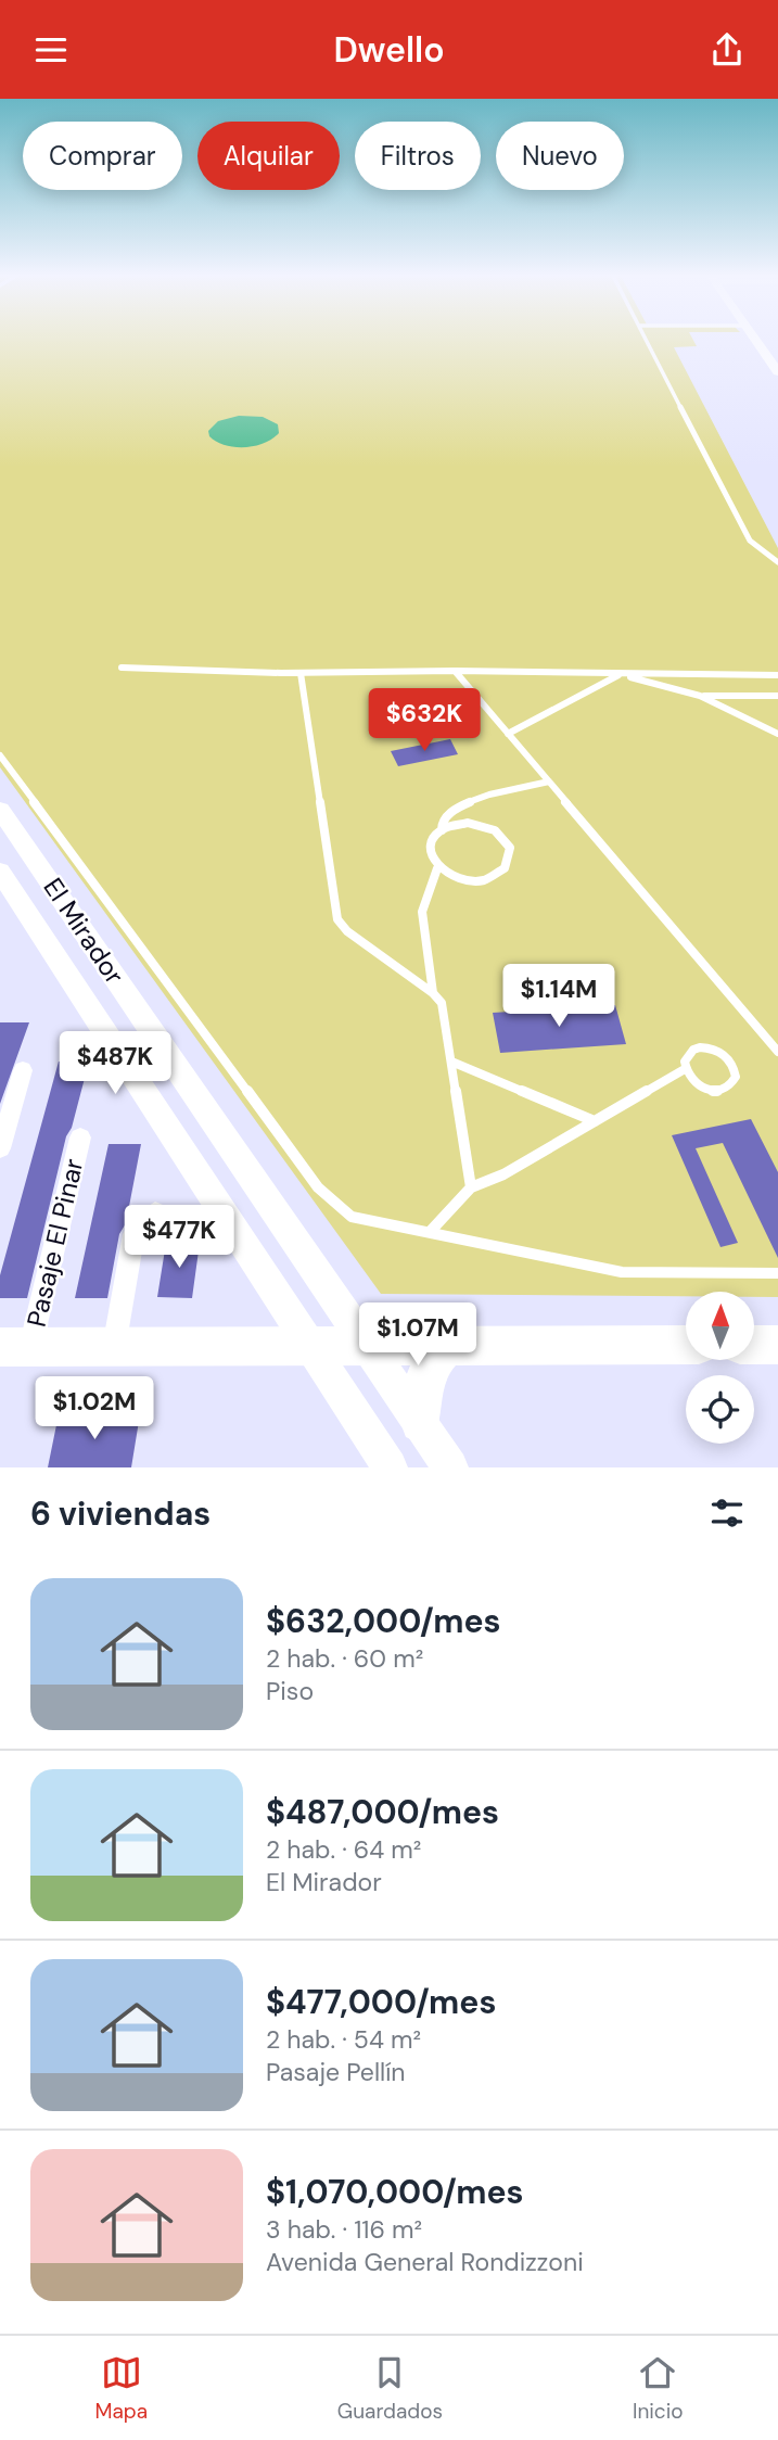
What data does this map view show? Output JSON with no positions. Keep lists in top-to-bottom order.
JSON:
{
  "streets": {
    "main road": ["El Mirador"],
    "street": ["Pasaje El Pinar"]
  },
  "north": "top",
  "page": {
    "header": "Dwello",
    "chip": [
      "Comprar",
      "Alquilar",
      "Filtros",
      "Nuevo"
    ],
    "price": [
      "$632K",
      "$1.14M",
      "$487K",
      "$477K",
      "$1.07M",
      "$1.02M"
    ],
    "heading": "6 viviendas",
    "list": [
      {
        "name": "$632,000/mes",
        "note": "2 hab. · 60 m² · Piso"
      },
      {
        "name": "$487,000/mes",
        "note": "2 hab. · 64 m² · El Mirador"
      },
      {
        "name": "$477,000/mes",
        "note": "2 hab. · 54 m² · Pasaje Pellín"
      },
      {
        "name": "$1,070,000/mes",
        "note": "3 hab. · 116 m² · Avenida General Rondizzoni"
      }
    ],
    "tabs": ["Mapa", "Guardados", "Inicio"]
  }
}
